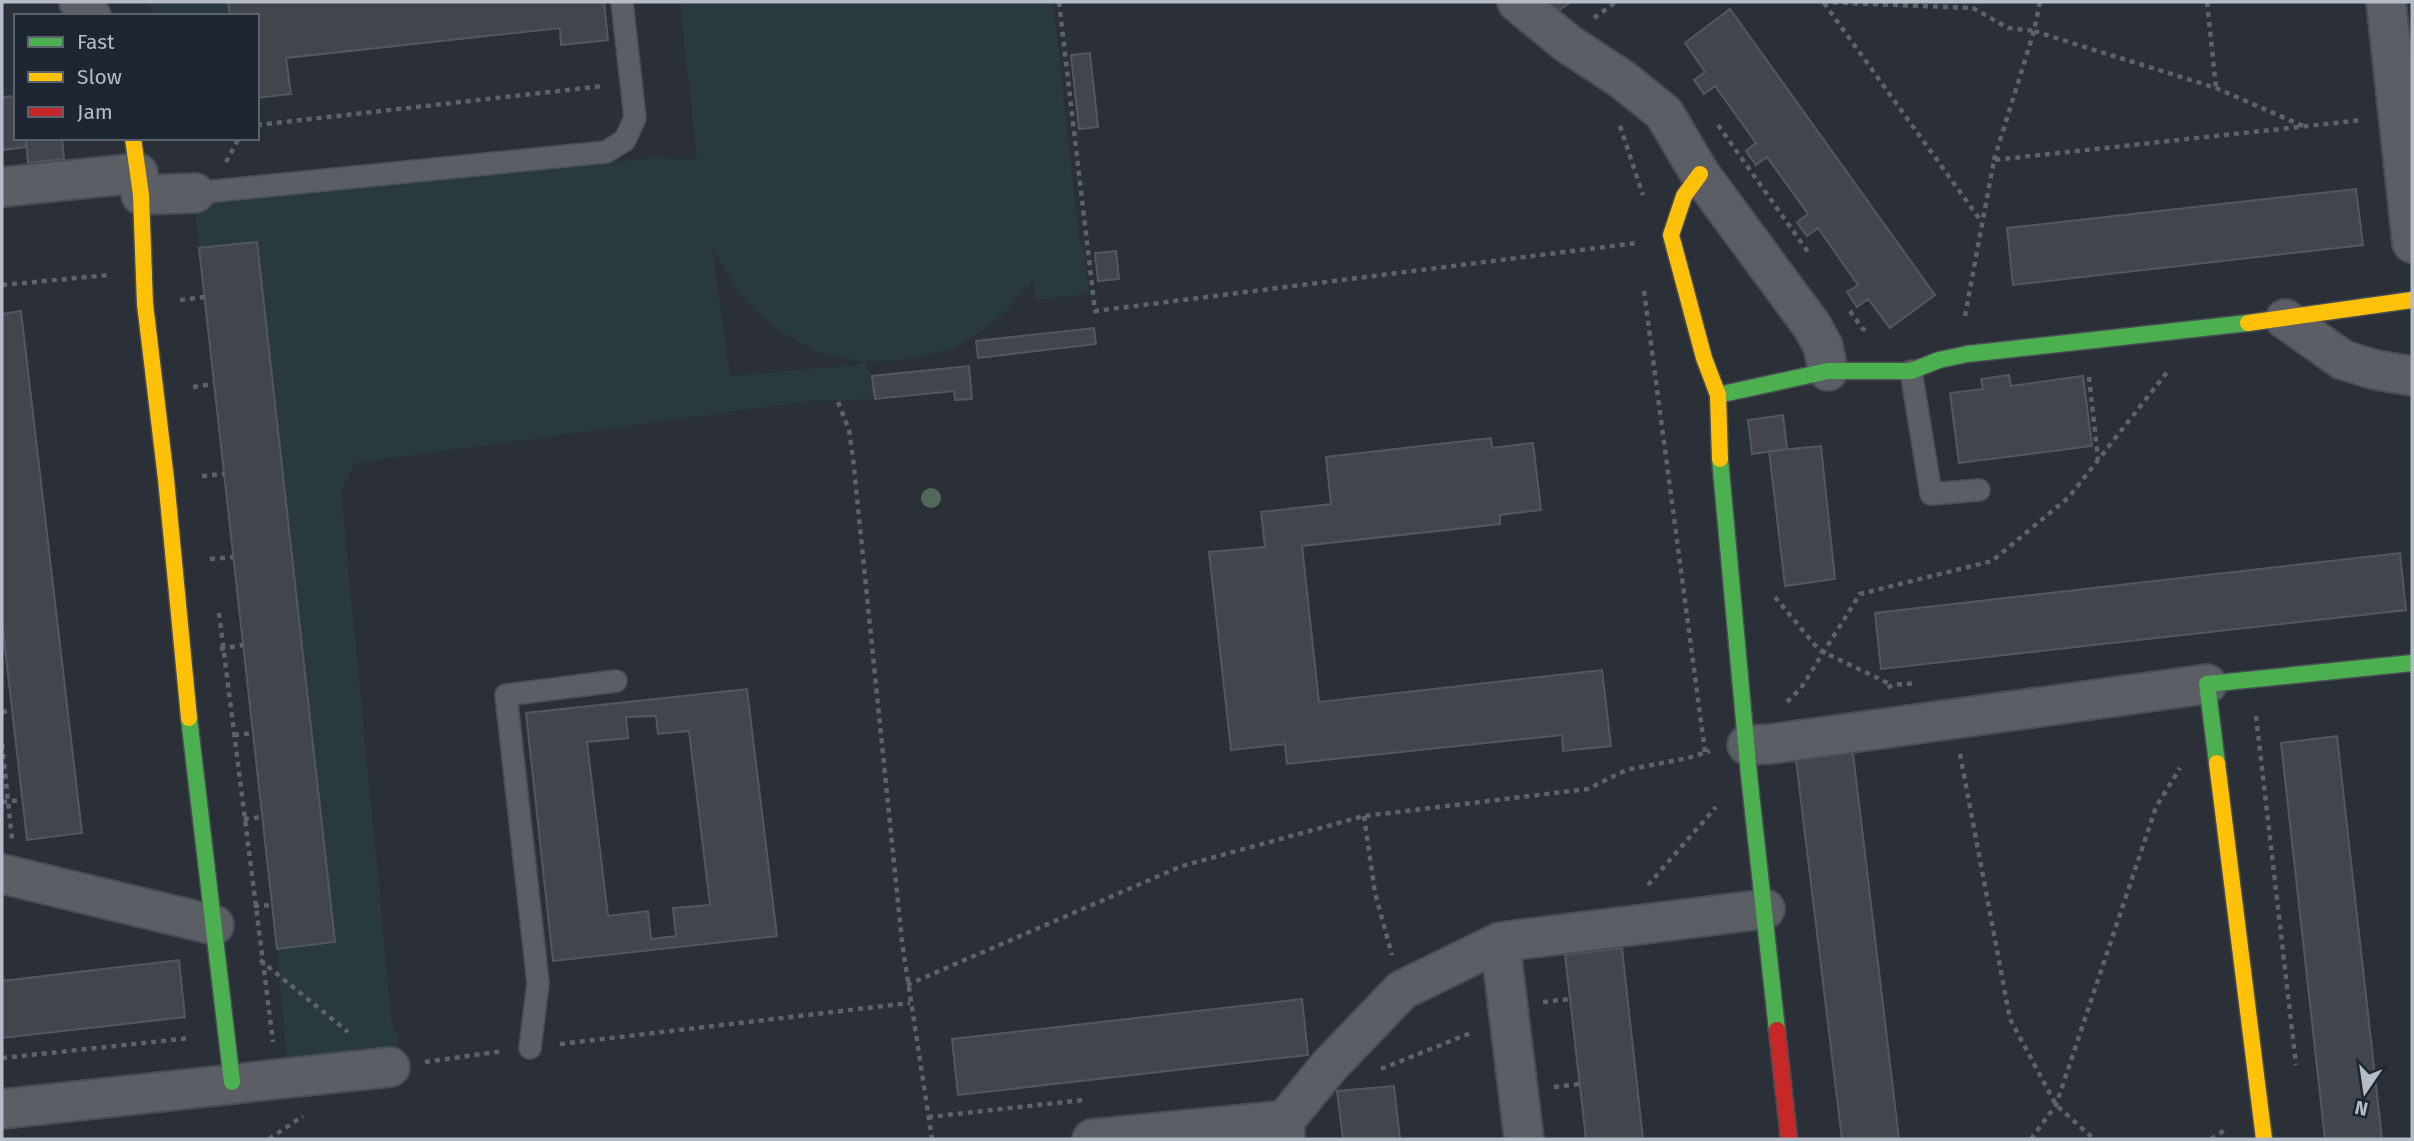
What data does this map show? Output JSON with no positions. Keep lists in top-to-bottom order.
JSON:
{
  "legend": ["Fast", "Slow", "Jam"],
  "north": "bottom"
}
